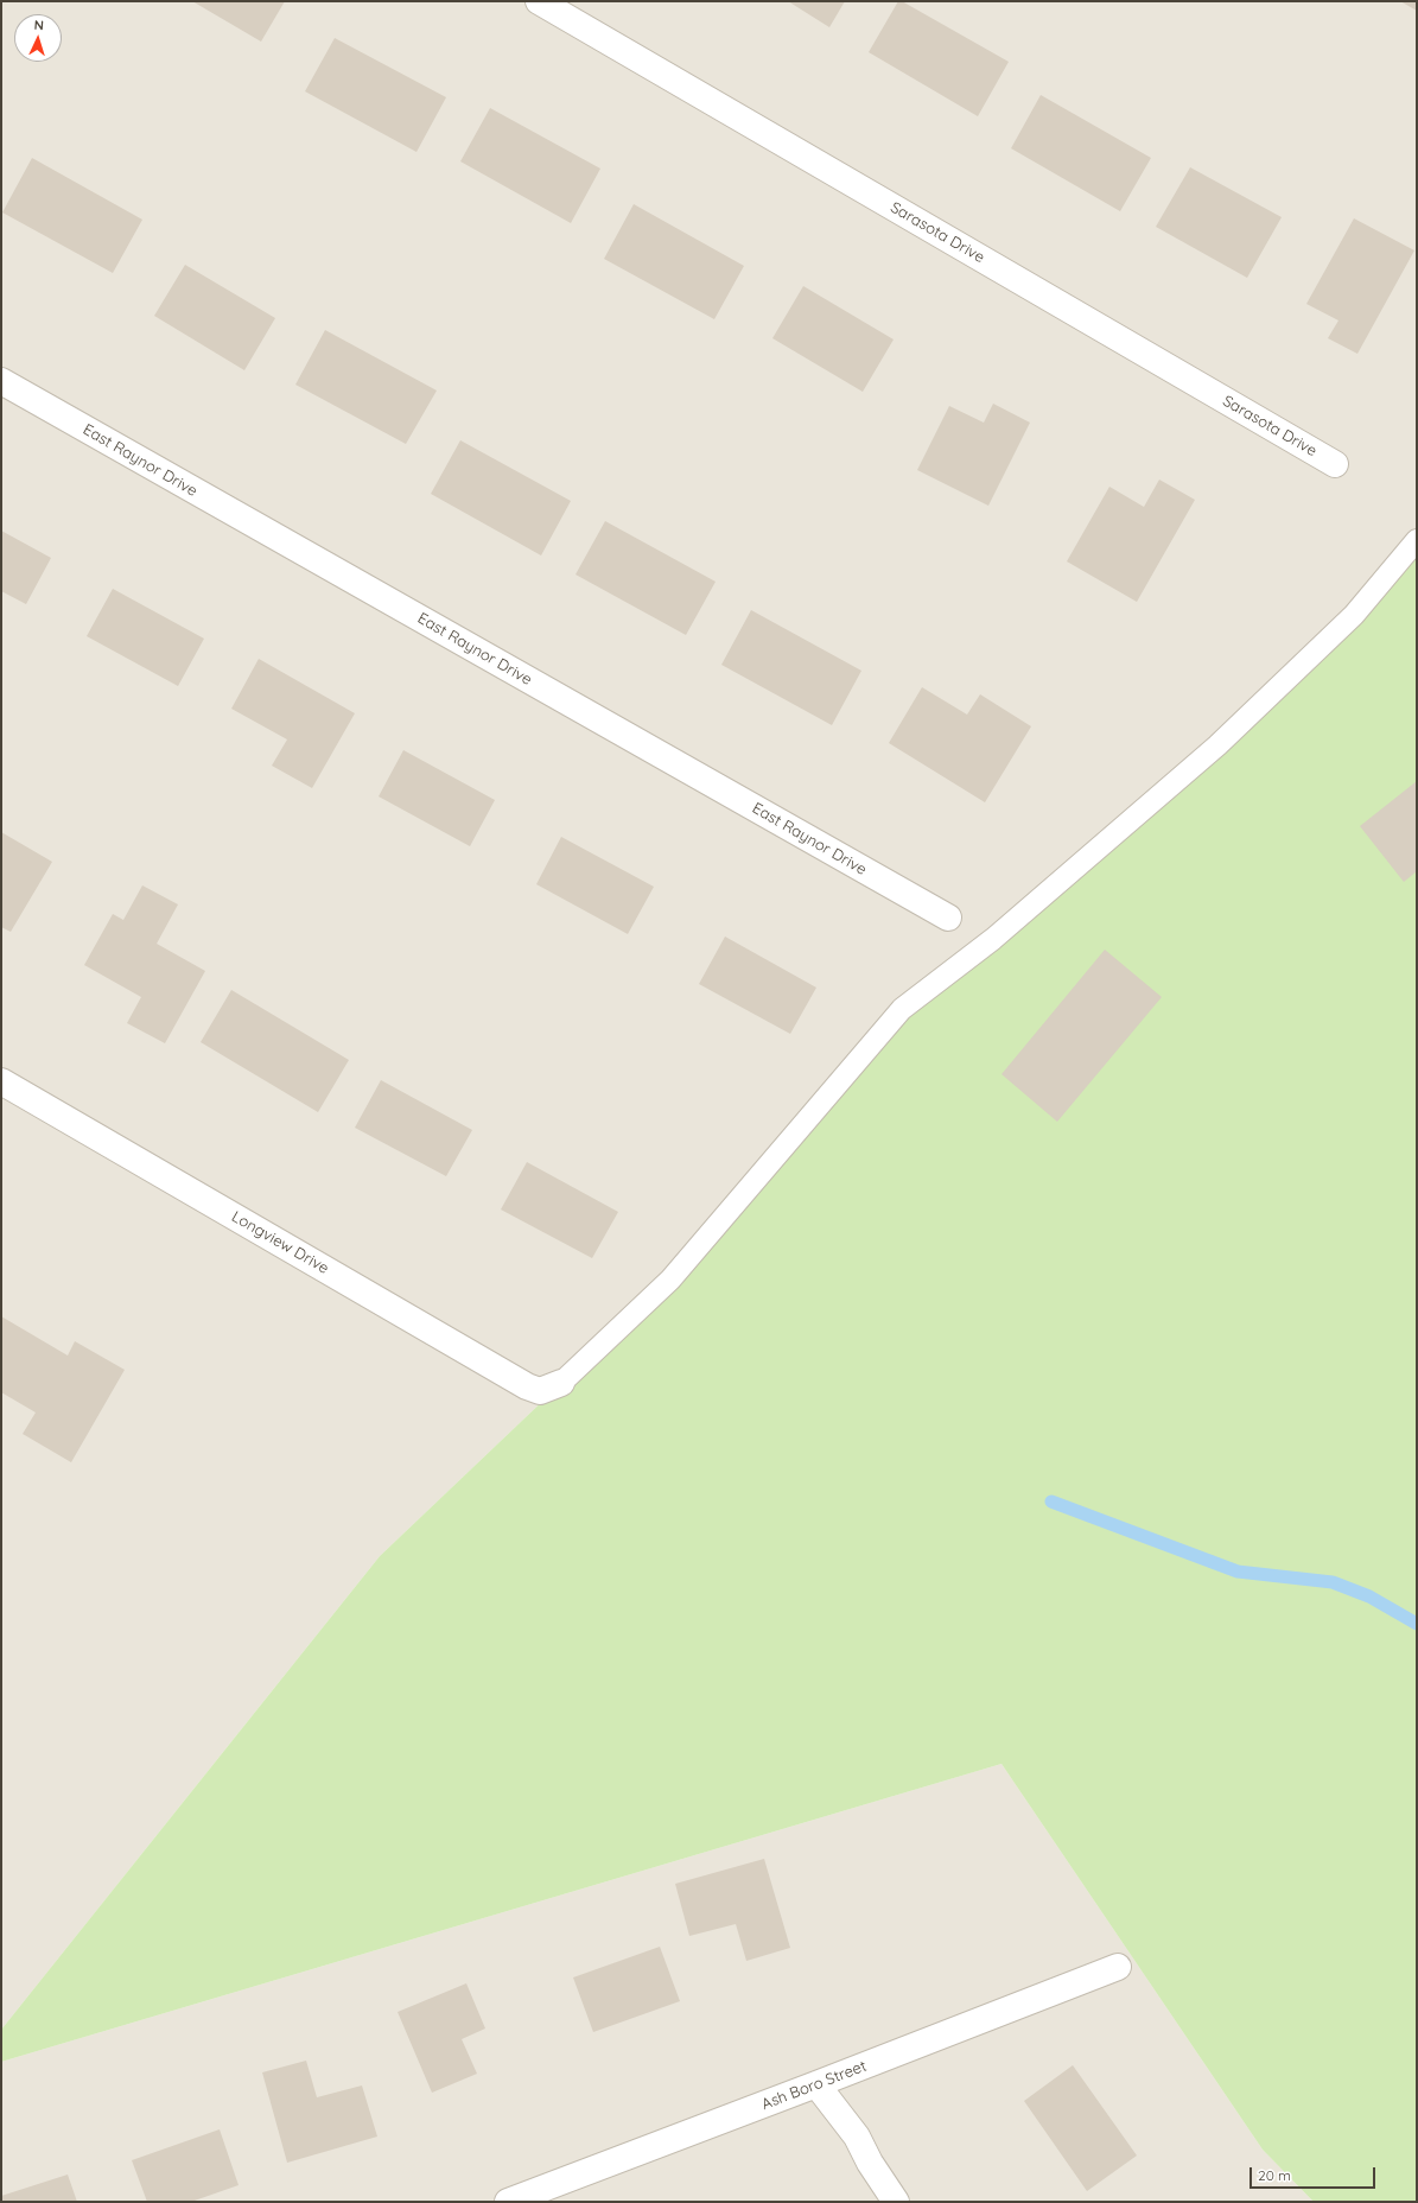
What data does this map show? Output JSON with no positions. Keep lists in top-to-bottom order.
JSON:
{
  "streets": {
    "street": [
      "Sarasota Drive",
      "East Raynor Drive",
      "Longview Drive",
      "Ash Boro Street"
    ]
  },
  "scale_bar": "20 m",
  "north": "top"
}
